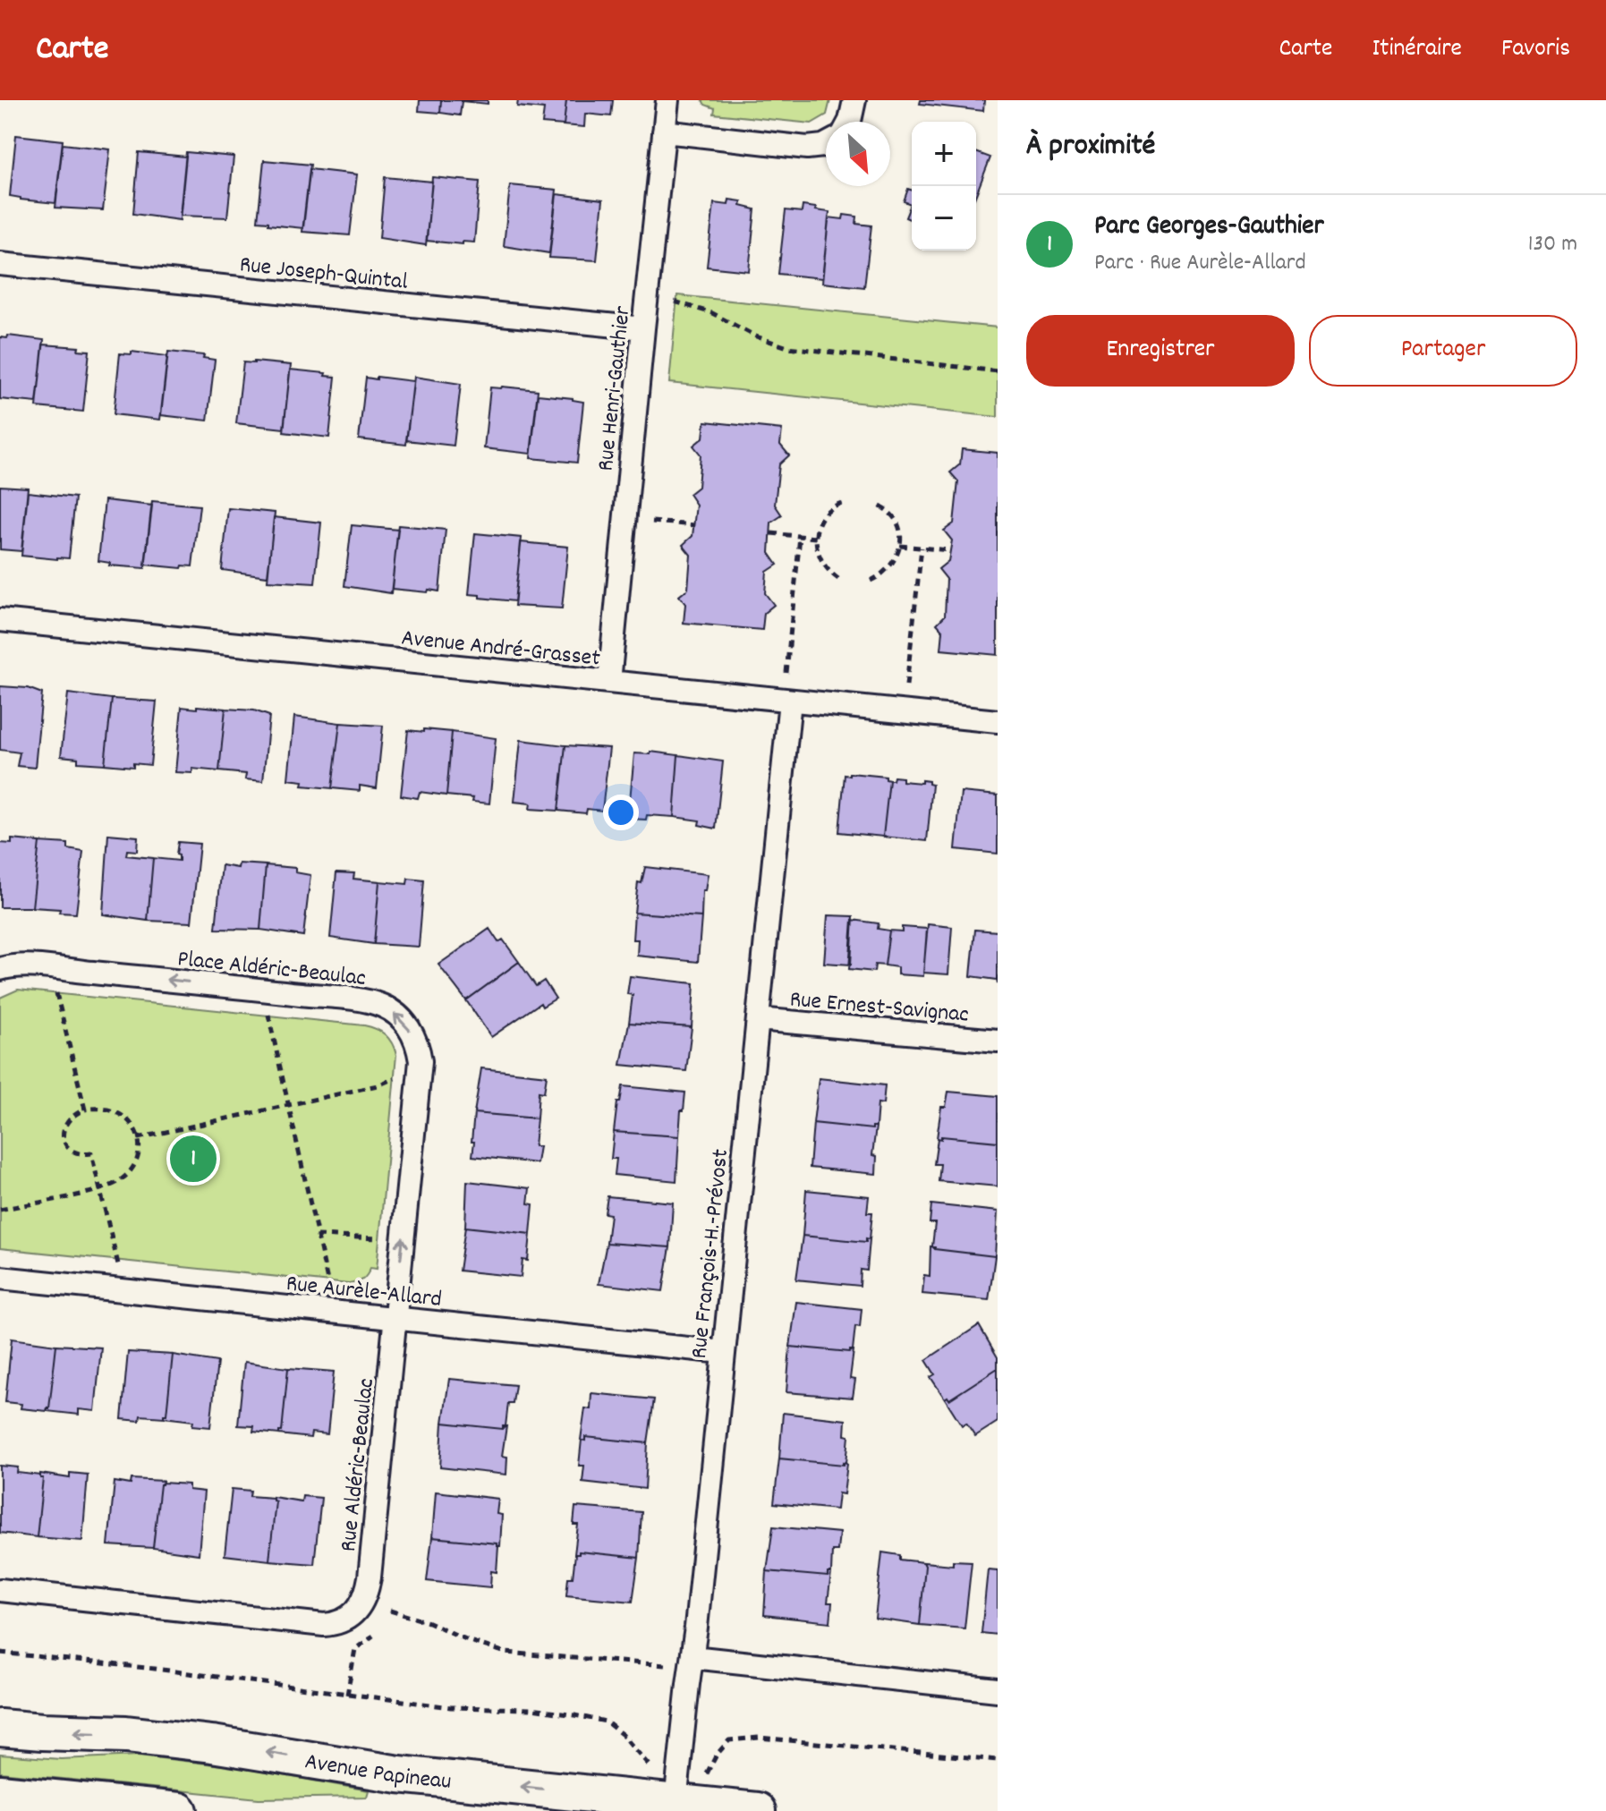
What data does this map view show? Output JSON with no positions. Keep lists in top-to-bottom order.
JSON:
{
  "streets": {
    "main road": ["Avenue Papineau"],
    "street": [
      "Rue Joseph-Quintal",
      "Rue Henri-Gauthier",
      "Avenue André-Grasset",
      "Place Aldéric-Beaulac",
      "Rue Ernest-Savignac",
      "Rue François-H.-Prévost",
      "Rue Aurèle-Allard",
      "Rue Aldéric-Beaulac"
    ]
  },
  "crossings": [
    ["Rue Joseph-Quintal", "Rue Henri-Gauthier"],
    ["Rue Henri-Gauthier", "Avenue André-Grasset"],
    ["Avenue André-Grasset", "Rue François-H.-Prévost"],
    ["Place Aldéric-Beaulac", "Rue Aurèle-Allard"],
    ["Place Aldéric-Beaulac", "Rue Aldéric-Beaulac"],
    ["Rue Ernest-Savignac", "Rue François-H.-Prévost"],
    ["Rue François-H.-Prévost", "Rue Aurèle-Allard"],
    ["Rue François-H.-Prévost", "Avenue Papineau"],
    ["Rue Aurèle-Allard", "Rue Aldéric-Beaulac"]
  ],
  "one_way": ["Avenue Papineau"],
  "north": "bottom right",
  "page": {
    "header": "Carte",
    "nav": ["Carte", "Itinéraire", "Favoris"],
    "heading": "À proximité",
    "map_buttons": ["+", "−"],
    "list": [
      {
        "mark": "1",
        "name": "Parc Georges-Gauthier",
        "note": "Parc · Rue Aurèle-Allard",
        "value": "130 m"
      }
    ],
    "buttons": ["Enregistrer", "Partager"],
    "pins": "1"
  }
}
